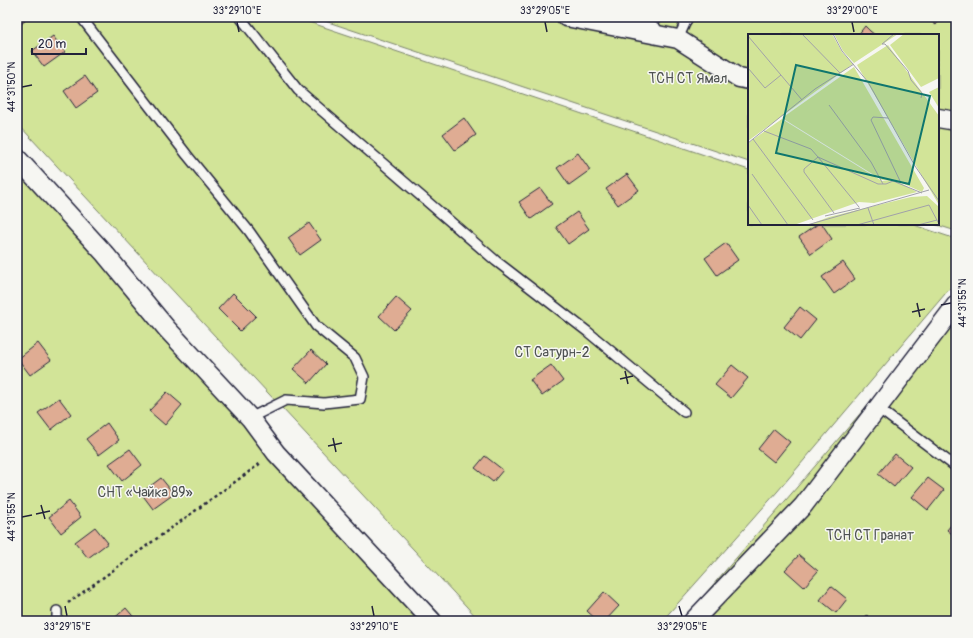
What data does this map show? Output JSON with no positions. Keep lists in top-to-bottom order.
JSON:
{
  "parks": [
    "ТСН СТ Ямал",
    "СТ Сатурн-2",
    "СНТ «Чайка 89»",
    "ТСН СТ Гранат"
  ],
  "scale_bar": "20 m",
  "coordinates": [
    "33°29'10\"E",
    "33°29'05\"E",
    "33°29'00\"E",
    "44°31'50\"N",
    "44°31'55\"N",
    "33°29'15\"E"
  ]
}
